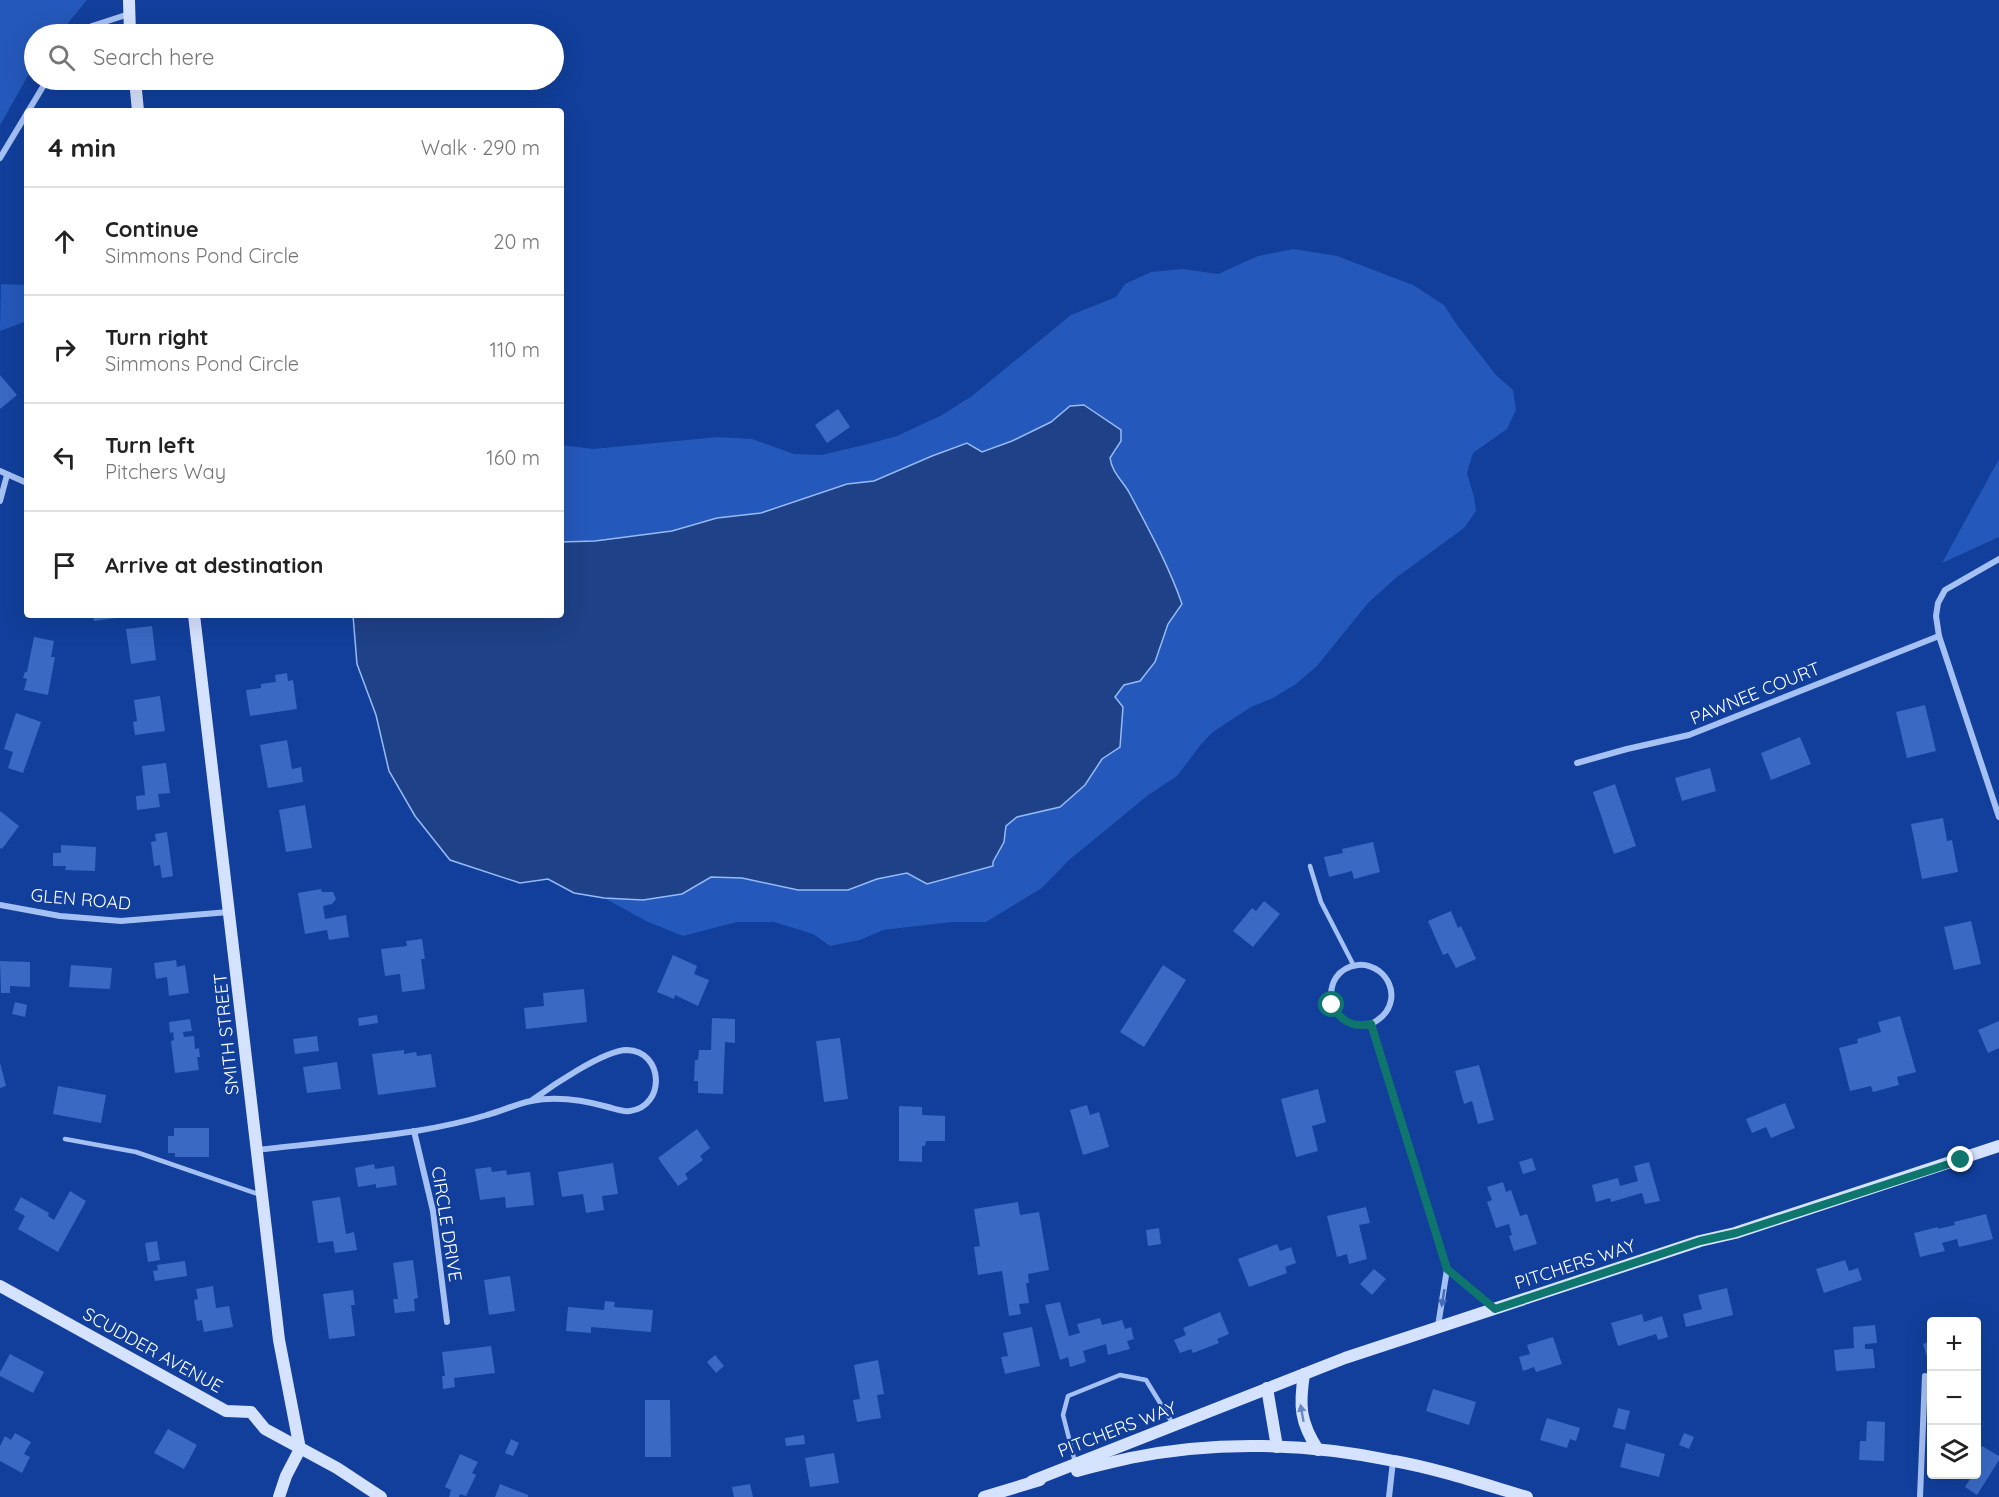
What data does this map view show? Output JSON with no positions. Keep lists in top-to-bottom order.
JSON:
{
  "streets": {
    "main road": ["SMITH STREET", "PITCHERS WAY", "SCUDDER AVENUE"],
    "street": ["PAWNEE COURT", "GLEN ROAD", "CIRCLE DRIVE"]
  },
  "crossings": [
    ["GLEN ROAD", "SMITH STREET"],
    ["SMITH STREET", "SCUDDER AVENUE"]
  ],
  "page": {
    "search": "Search here",
    "heading": ["4 min", "Walk · 290 m"],
    "list": [
      ["Continue", "Simmons Pond Circle", "20 m"],
      ["Turn right", "Simmons Pond Circle", "110 m"],
      ["Turn left", "Pitchers Way", "160 m"],
      "Arrive at destination"
    ],
    "map_buttons": ["+", "−"]
  }
}
